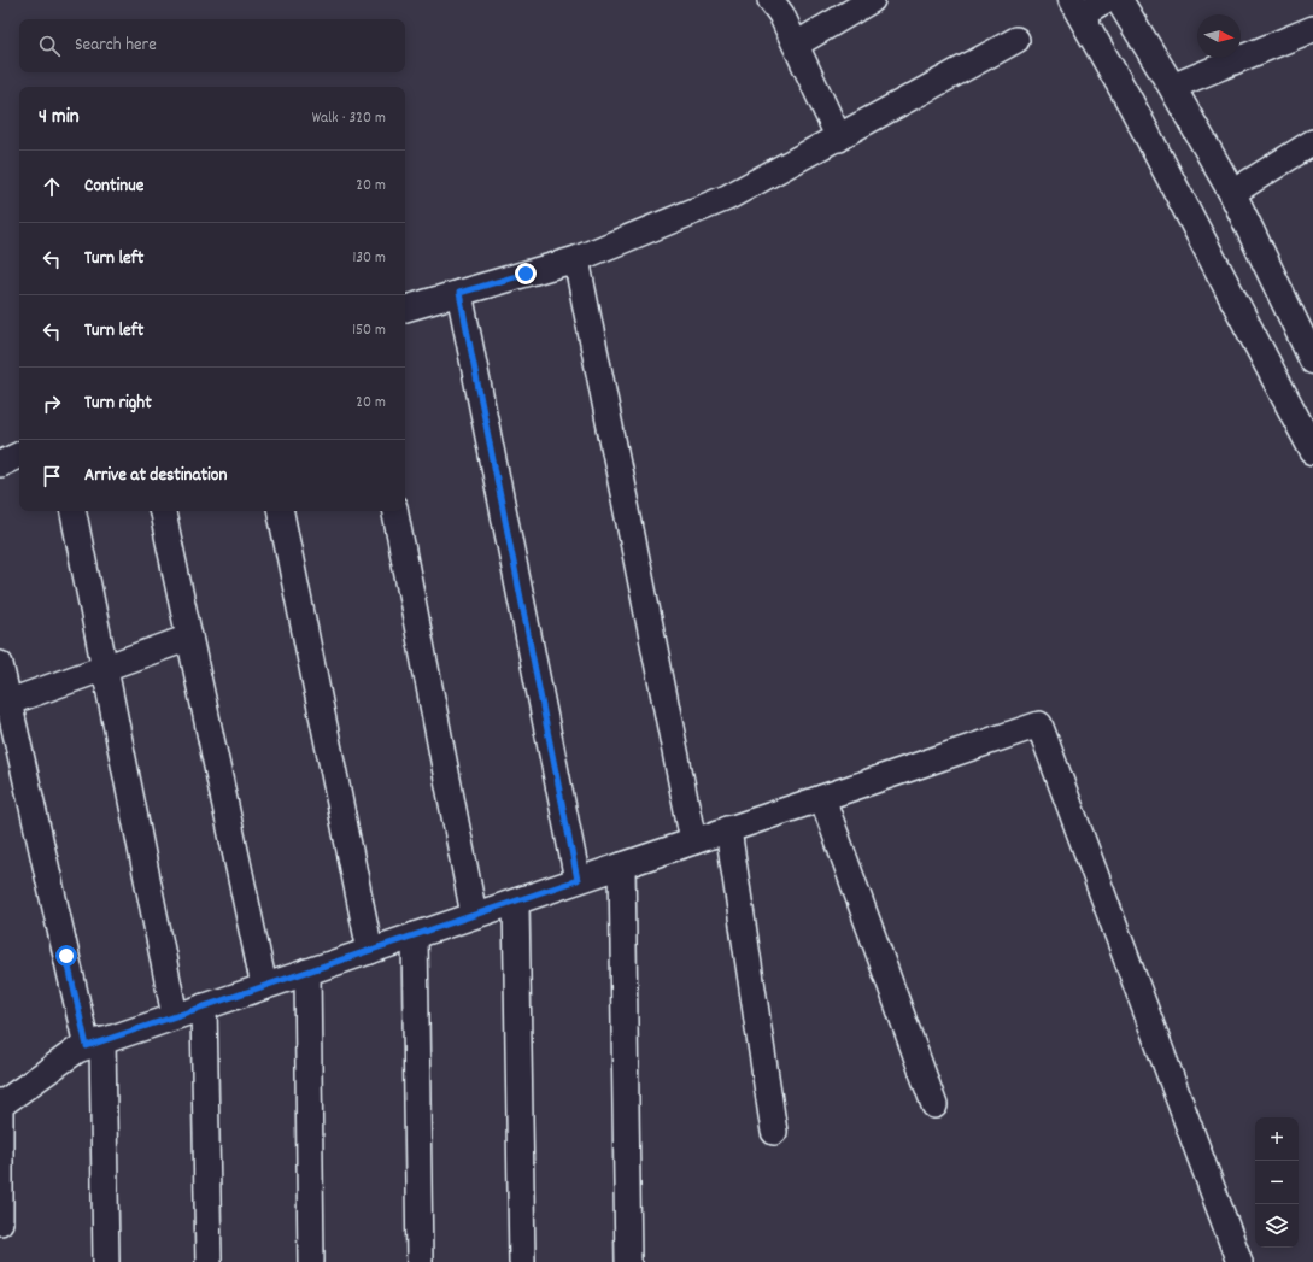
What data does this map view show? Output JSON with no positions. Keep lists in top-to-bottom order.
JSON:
{
  "north": "right",
  "page": {
    "search": "Search here",
    "heading": ["4 min", "Walk · 320 m"],
    "list": [
      ["Continue", "20 m"],
      ["Turn left", "130 m"],
      ["Turn left", "150 m"],
      ["Turn right", "20 m"],
      "Arrive at destination"
    ],
    "map_buttons": ["+", "−"]
  }
}
